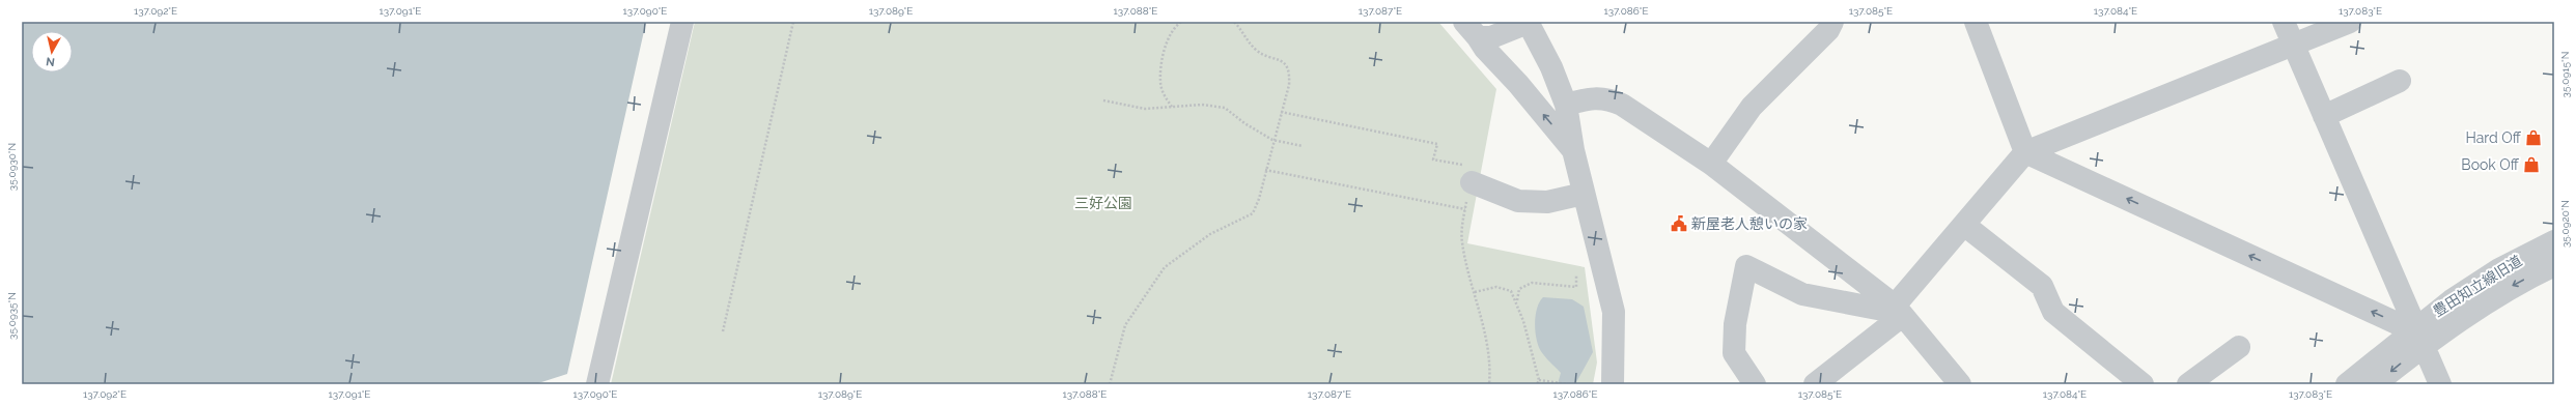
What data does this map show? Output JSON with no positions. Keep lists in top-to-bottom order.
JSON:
{
  "streets": {
    "street": ["豊田知立線旧道"]
  },
  "parks": ["三好公園"],
  "places": {
    "shop": ["Hard Off", "Book Off"],
    "public building": ["新屋老人憩いの家"]
  },
  "north": "bottom",
  "coordinates": [
    "137.092°E",
    "137.091°E",
    "137.090°E",
    "137.089°E",
    "137.088°E",
    "137.087°E",
    "137.086°E",
    "137.085°E",
    "137.084°E",
    "137.083°E",
    "35.0915°N",
    "35.0930°N",
    "35.0920°N",
    "35.0935°N"
  ]
}
